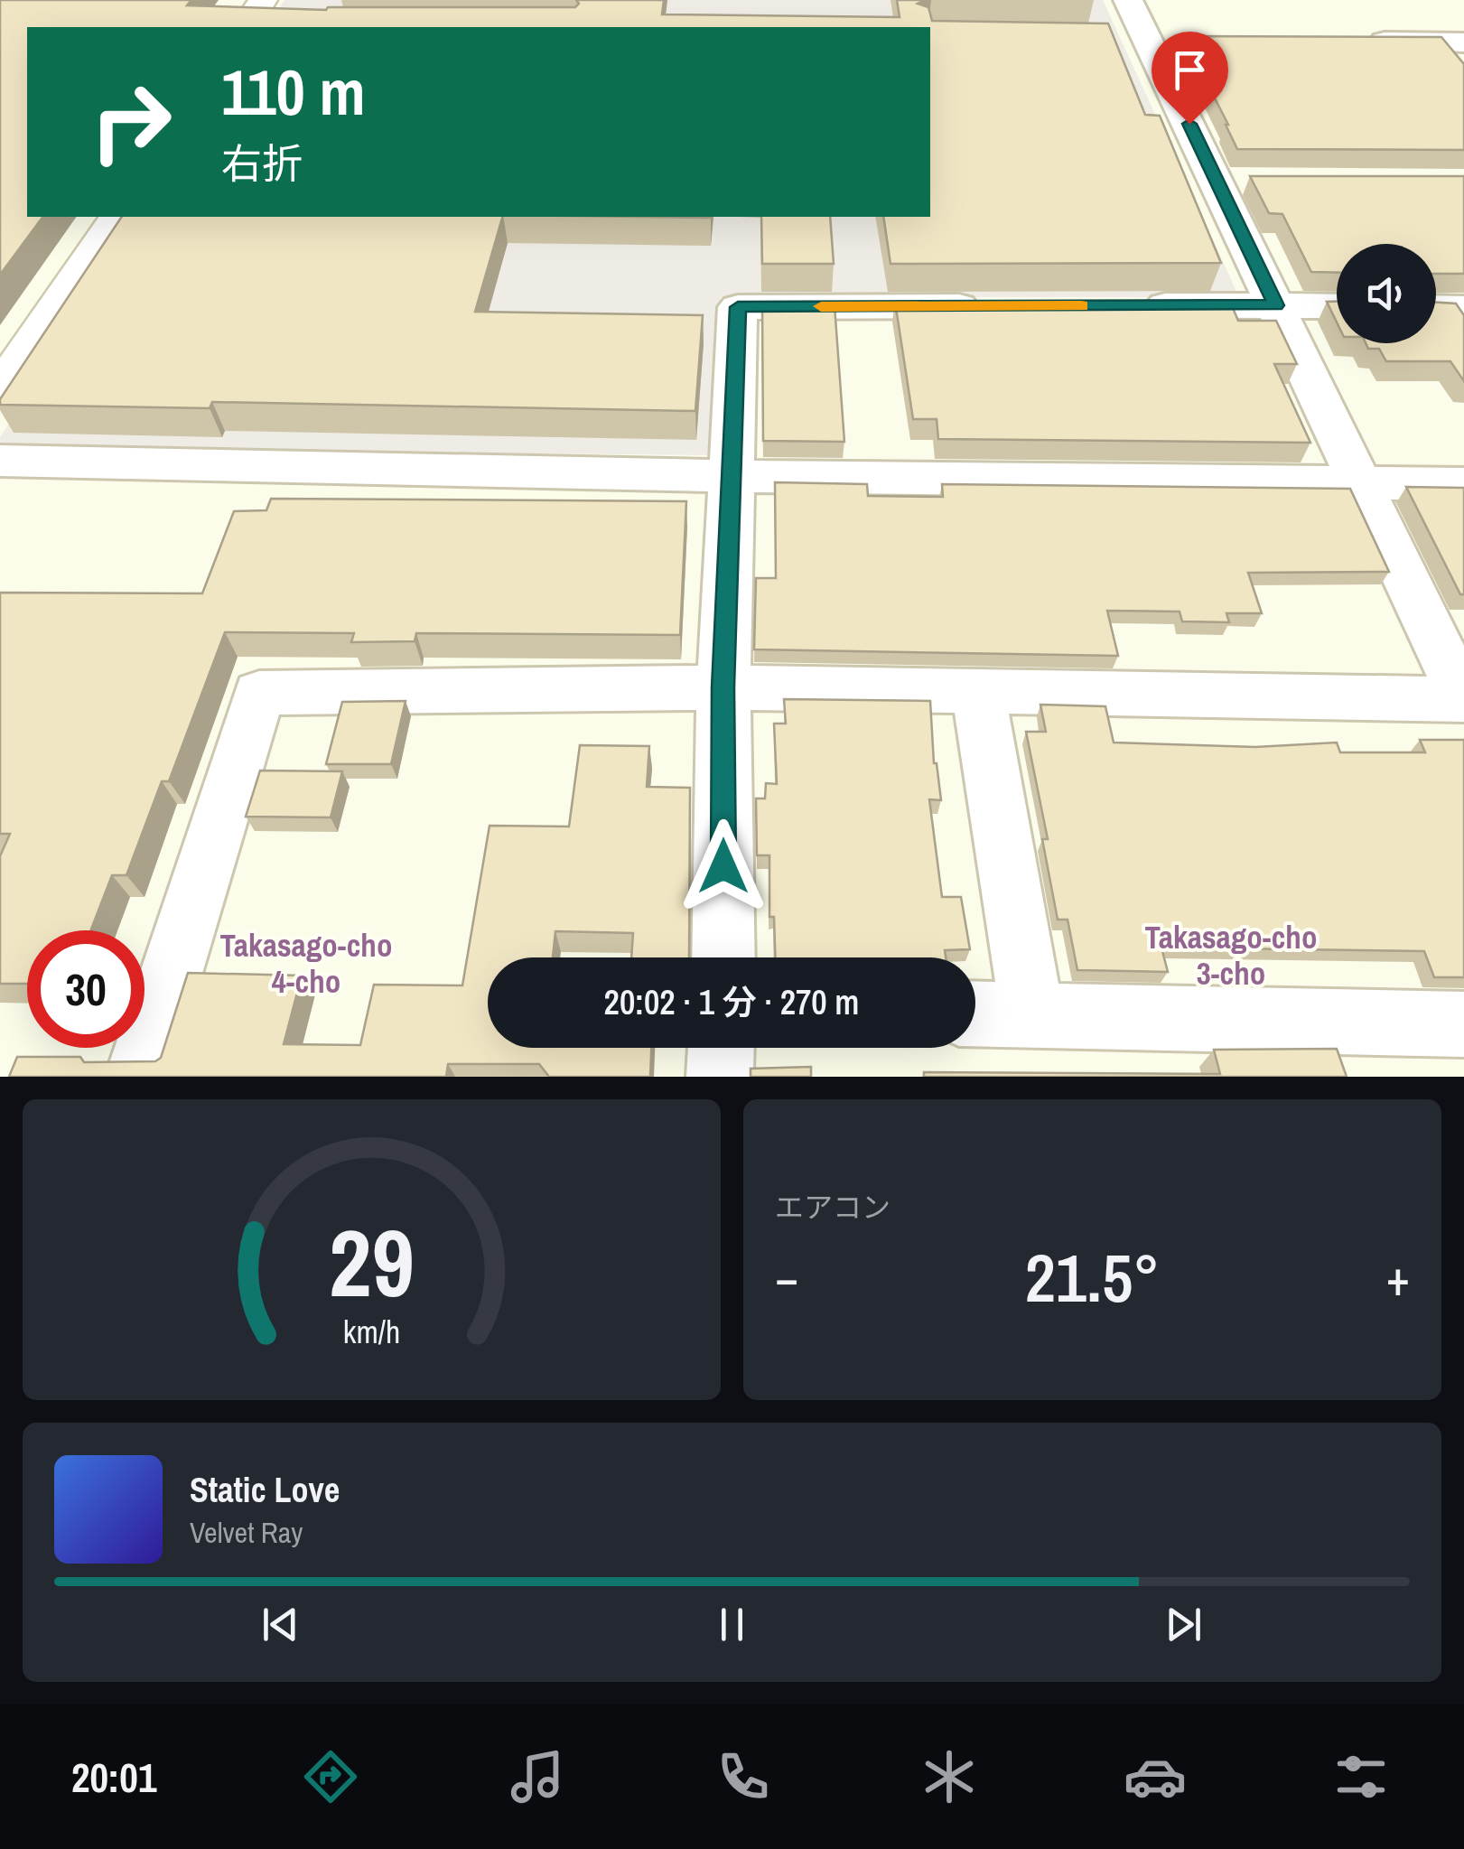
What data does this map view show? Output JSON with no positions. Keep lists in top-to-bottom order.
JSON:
{
  "districts": ["Takasago-cho 3-cho", "Takasago-cho 4-cho"],
  "page": {
    "turn": ["110 m", "右折"],
    "limit": "30",
    "trip": "20:02 · 1 分 · 270 m",
    "tile": "エアコン",
    "heat": ["−", "21.5°", "+"],
    "song": ["Static Love", "Velvet Ray"],
    "tabs": "20:01",
    "gauge": ["29", "km/h"]
  }
}
